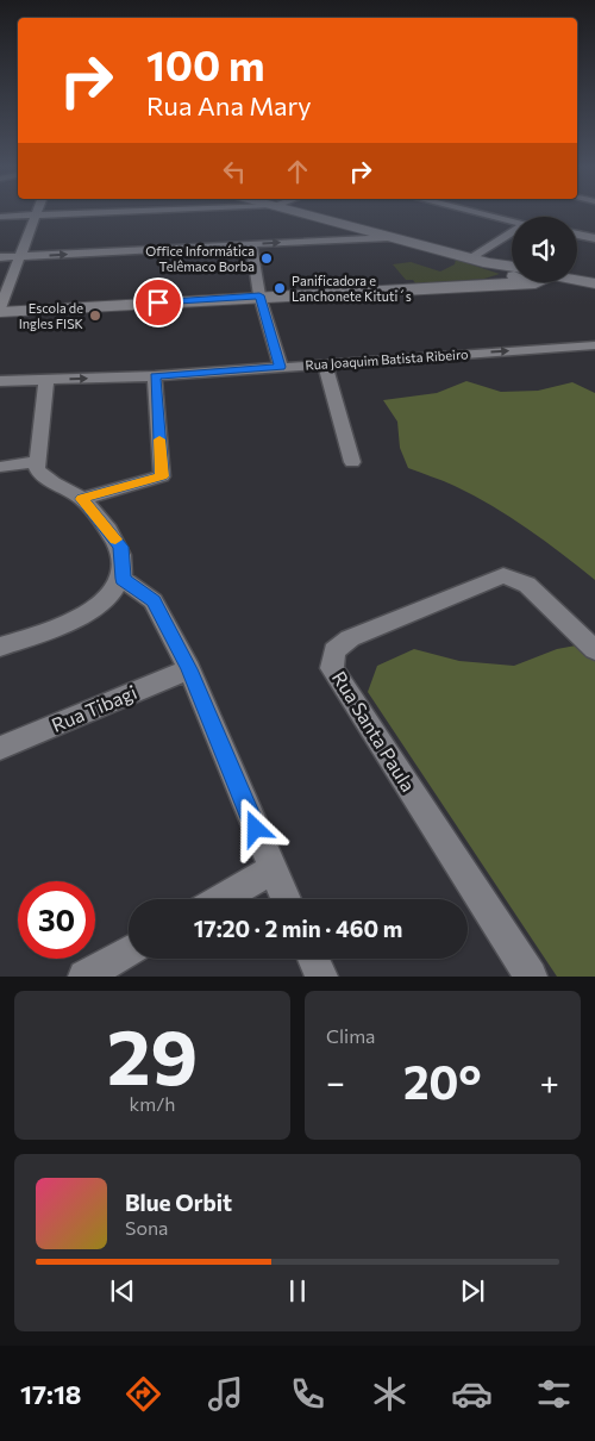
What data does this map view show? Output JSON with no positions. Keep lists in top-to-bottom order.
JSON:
{
  "streets": {
    "street": ["Rua Joaquim Batista Ribeiro", "Rua Tibagi", "Rua Santa Paula"]
  },
  "places": ["Office Informática Telêmaco Borba", "Panificadora e Lanchonete Kituti´s", "Escola de Ingles FISK"],
  "page": {
    "turn": ["100 m", "Rua Ana Mary"],
    "limit": "30",
    "trip": "17:20 · 2 min · 460 m",
    "tile": [
      ["29", "km/h"],
      "Clima"
    ],
    "heat": ["−", "20°", "+"],
    "song": ["Blue Orbit", "Sona"],
    "tabs": "17:18"
  }
}
